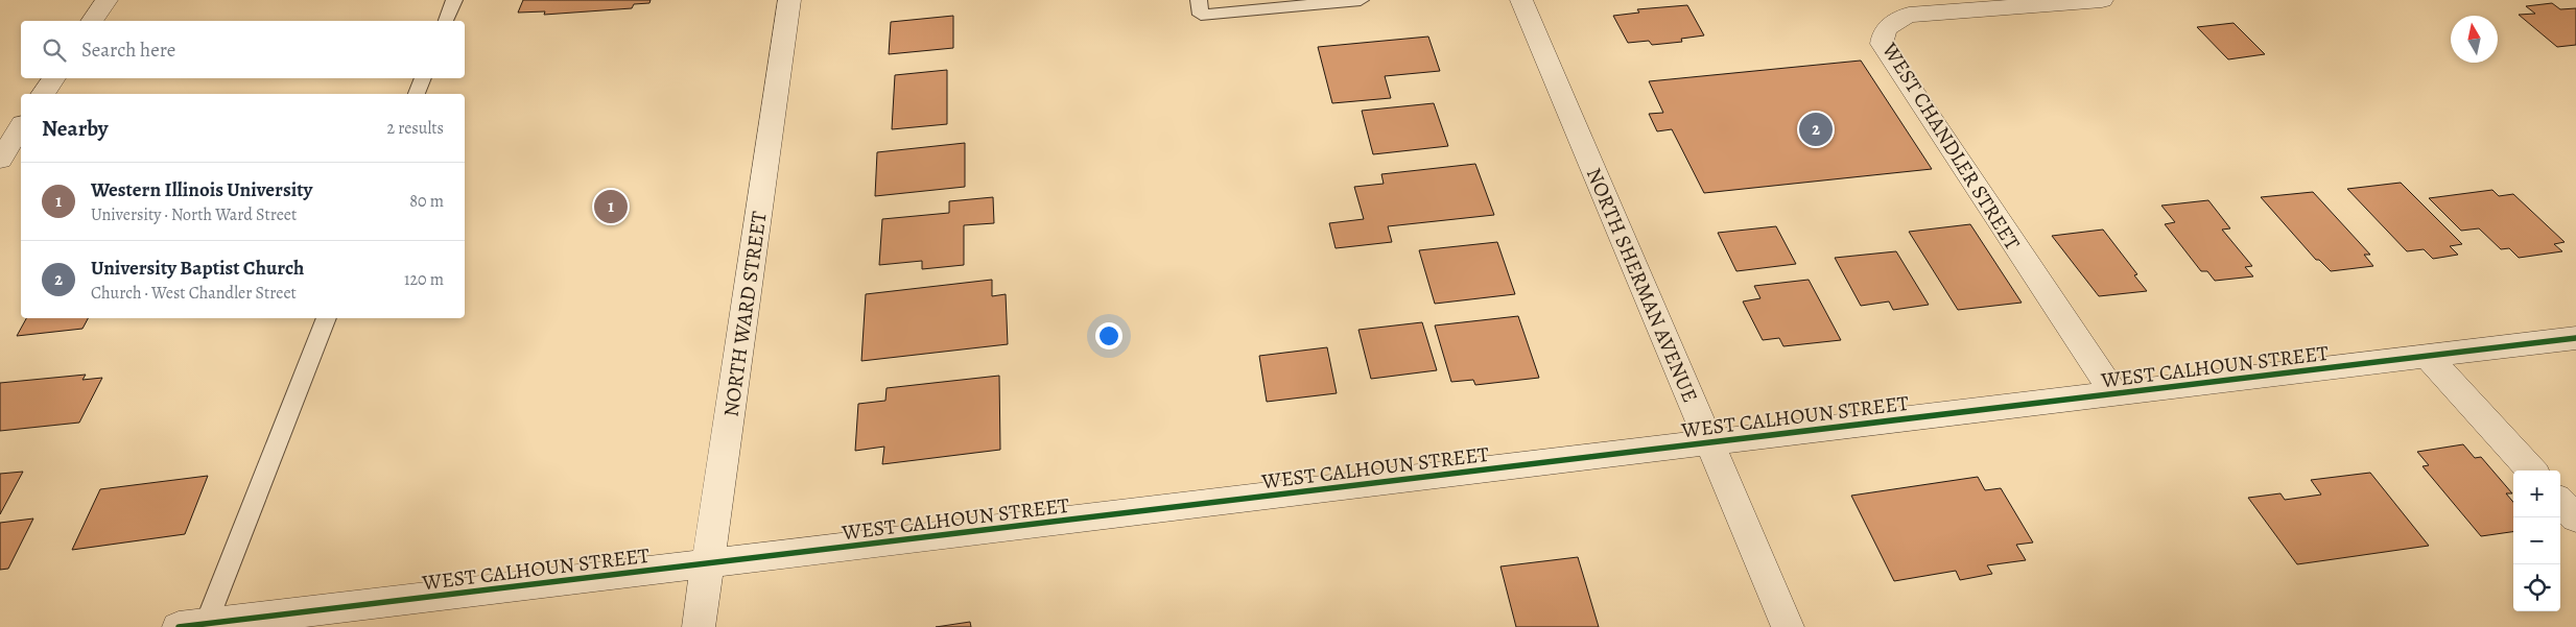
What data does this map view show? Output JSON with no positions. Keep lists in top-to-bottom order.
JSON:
{
  "streets": {
    "street": [
      "WEST CHANDLER STREET",
      "NORTH SHERMAN AVENUE",
      "NORTH WARD STREET",
      "WEST CALHOUN STREET"
    ]
  },
  "crossings": [
    ["WEST CHANDLER STREET", "WEST CALHOUN STREET"],
    ["NORTH SHERMAN AVENUE", "WEST CALHOUN STREET"],
    ["NORTH WARD STREET", "WEST CALHOUN STREET"]
  ],
  "north": "top",
  "page": {
    "search": "Search here",
    "heading": ["Nearby", "2 results"],
    "pins": ["2", "1"],
    "list": [
      {
        "mark": "1",
        "name": "Western Illinois University",
        "note": "University · North Ward Street",
        "value": "80 m"
      },
      {
        "mark": "2",
        "name": "University Baptist Church",
        "note": "Church · West Chandler Street",
        "value": "120 m"
      }
    ],
    "map_buttons": ["+", "−"]
  }
}
